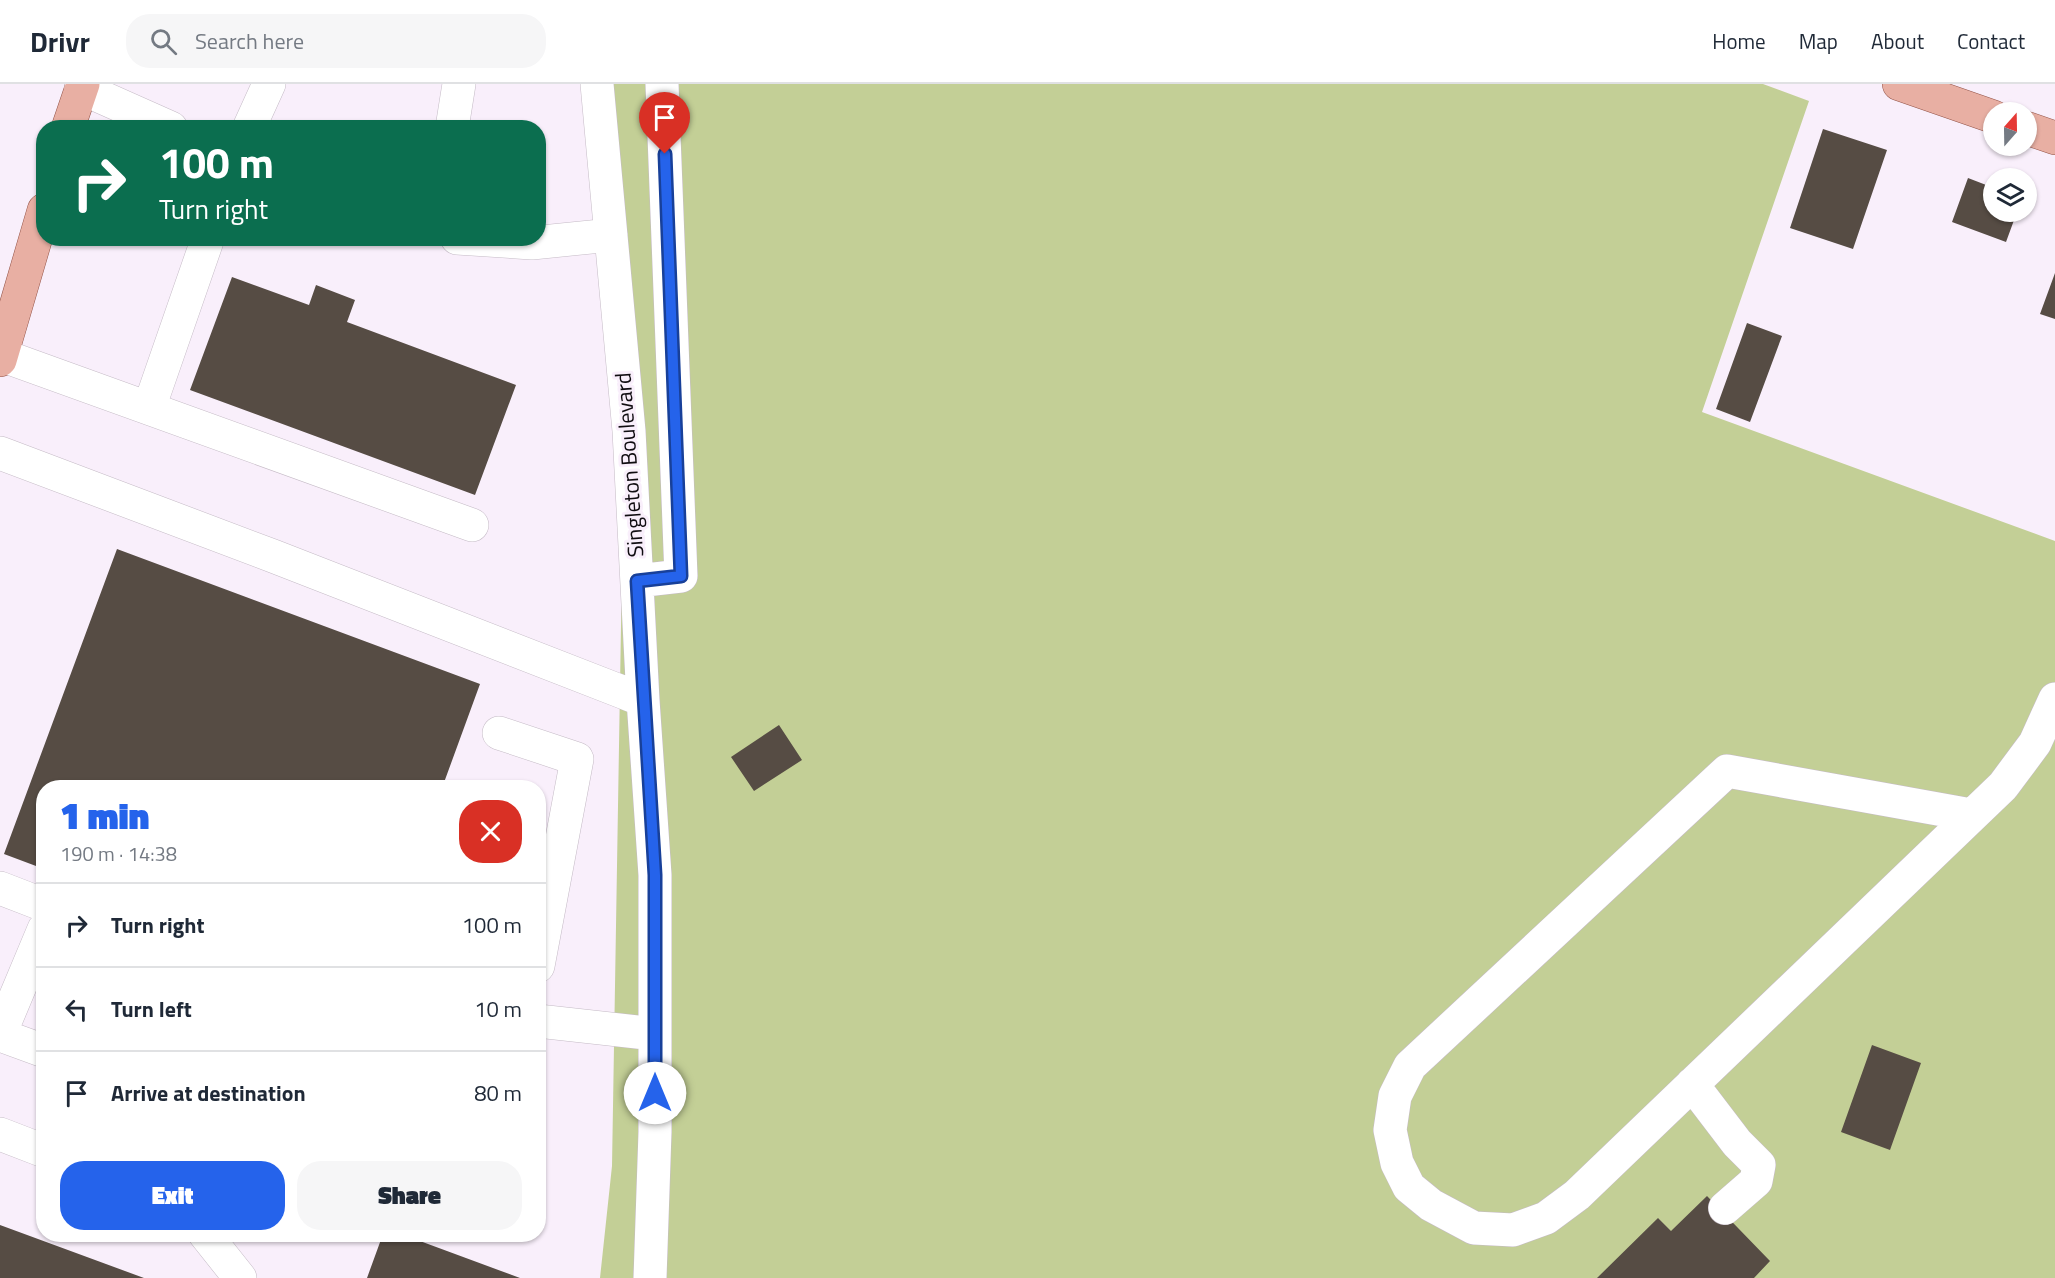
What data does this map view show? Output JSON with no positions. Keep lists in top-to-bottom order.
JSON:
{
  "streets": {
    "street": ["Singleton Boulevard"]
  },
  "north": "top",
  "page": {
    "header": "Drivr",
    "search": "Search here",
    "nav": [
      "Home",
      "Map",
      "About",
      "Contact"
    ],
    "turn": ["100 m", "Turn right"],
    "heading": ["1 min", "190 m · 14:38"],
    "list": [
      {
        "name": "Turn right",
        "value": "100 m"
      },
      {
        "name": "Turn left",
        "value": "10 m"
      },
      {
        "name": "Arrive at destination",
        "value": "80 m"
      }
    ],
    "buttons": ["Exit", "Share"]
  }
}
